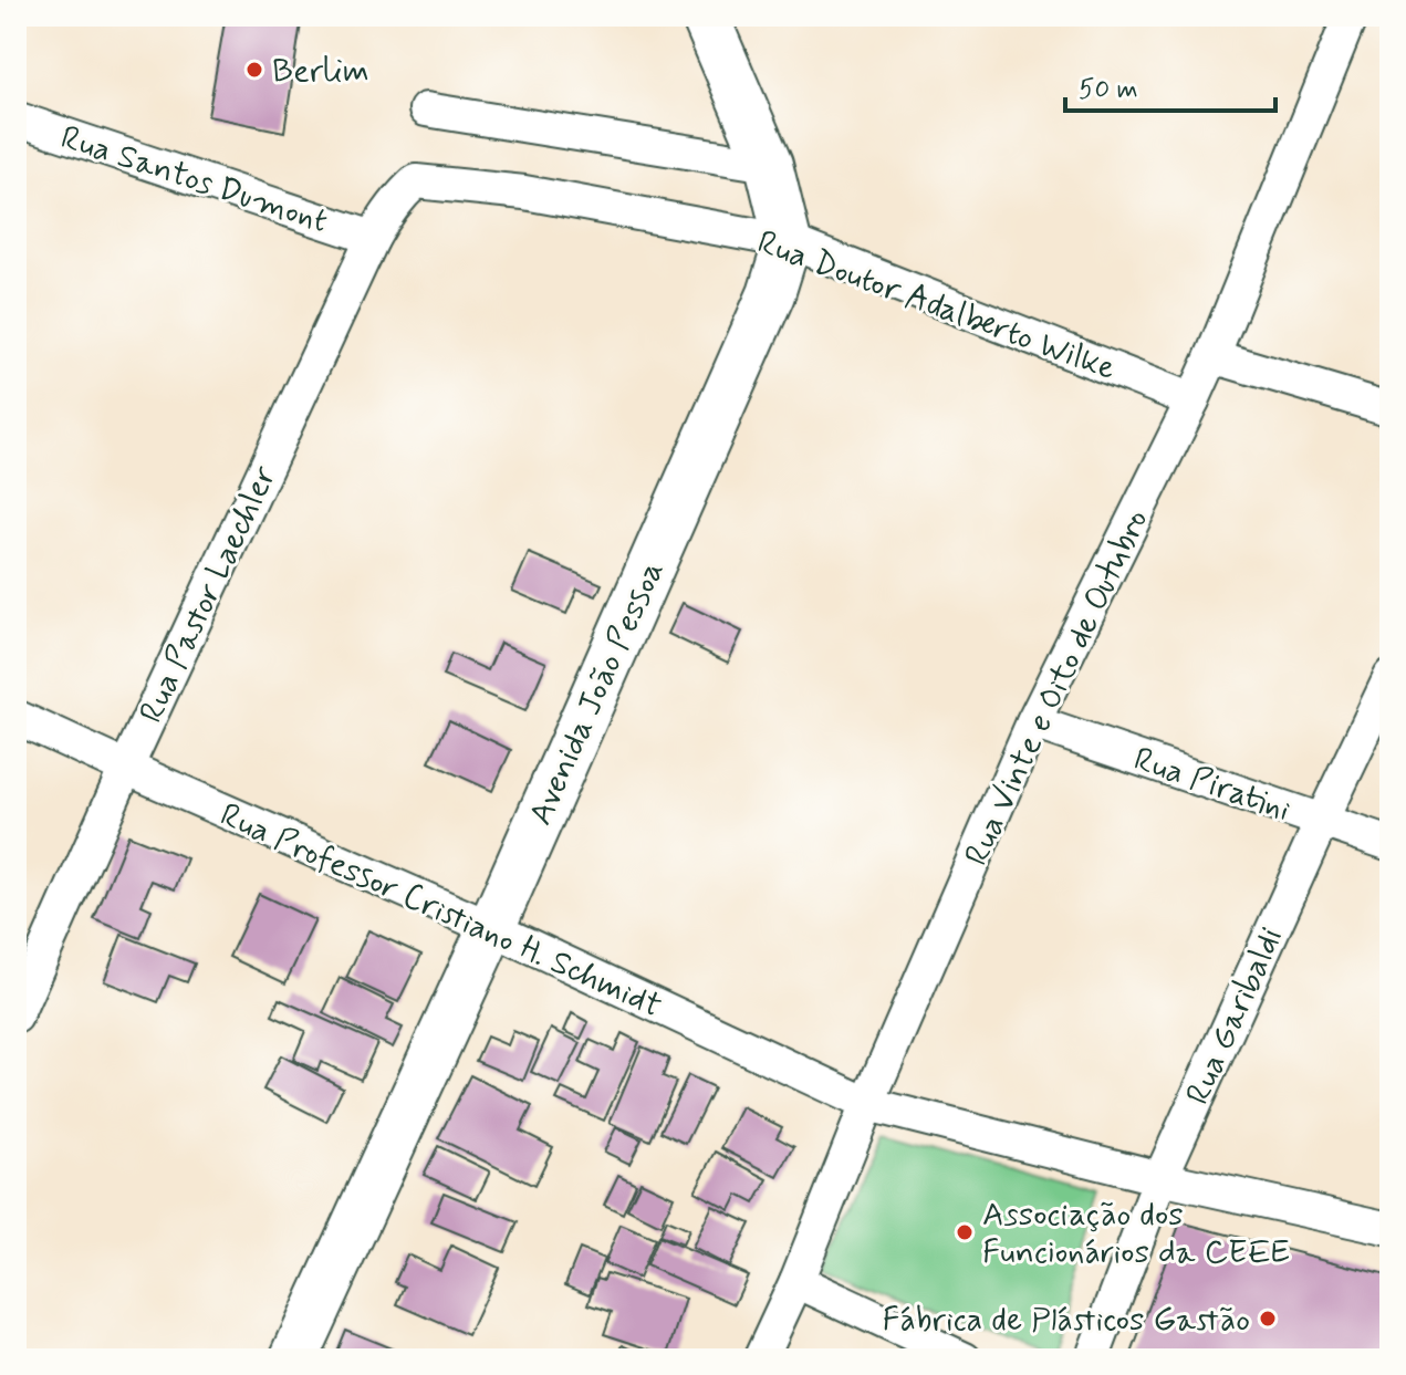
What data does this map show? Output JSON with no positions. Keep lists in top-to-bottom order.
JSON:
{
  "streets": {
    "street": [
      "Rua Santos Dumont",
      "Rua Doutor Adalberto Wilke",
      "Rua Pastor Laechler",
      "Rua Vinte e Oito de Outubro",
      "Avenida João Pessoa",
      "Rua Piratini",
      "Rua Professor Cristiano H. Schmidt",
      "Rua Garibaldi"
    ]
  },
  "crossings": [
    ["Rua Santos Dumont", "Rua Pastor Laechler"],
    ["Rua Doutor Adalberto Wilke", "Rua Pastor Laechler"],
    ["Rua Doutor Adalberto Wilke", "Rua Vinte e Oito de Outubro"],
    ["Rua Doutor Adalberto Wilke", "Avenida João Pessoa"],
    ["Rua Pastor Laechler", "Rua Professor Cristiano H. Schmidt"],
    ["Rua Vinte e Oito de Outubro", "Rua Piratini"],
    ["Rua Vinte e Oito de Outubro", "Rua Professor Cristiano H. Schmidt"],
    ["Avenida João Pessoa", "Rua Professor Cristiano H. Schmidt"],
    ["Rua Piratini", "Rua Garibaldi"],
    ["Rua Professor Cristiano H. Schmidt", "Rua Garibaldi"]
  ],
  "places": ["Berlim", "Associação dos Funcionários da CEEE", "Fábrica de Plásticos Gastão"],
  "scale_bar": "50 m"
}
